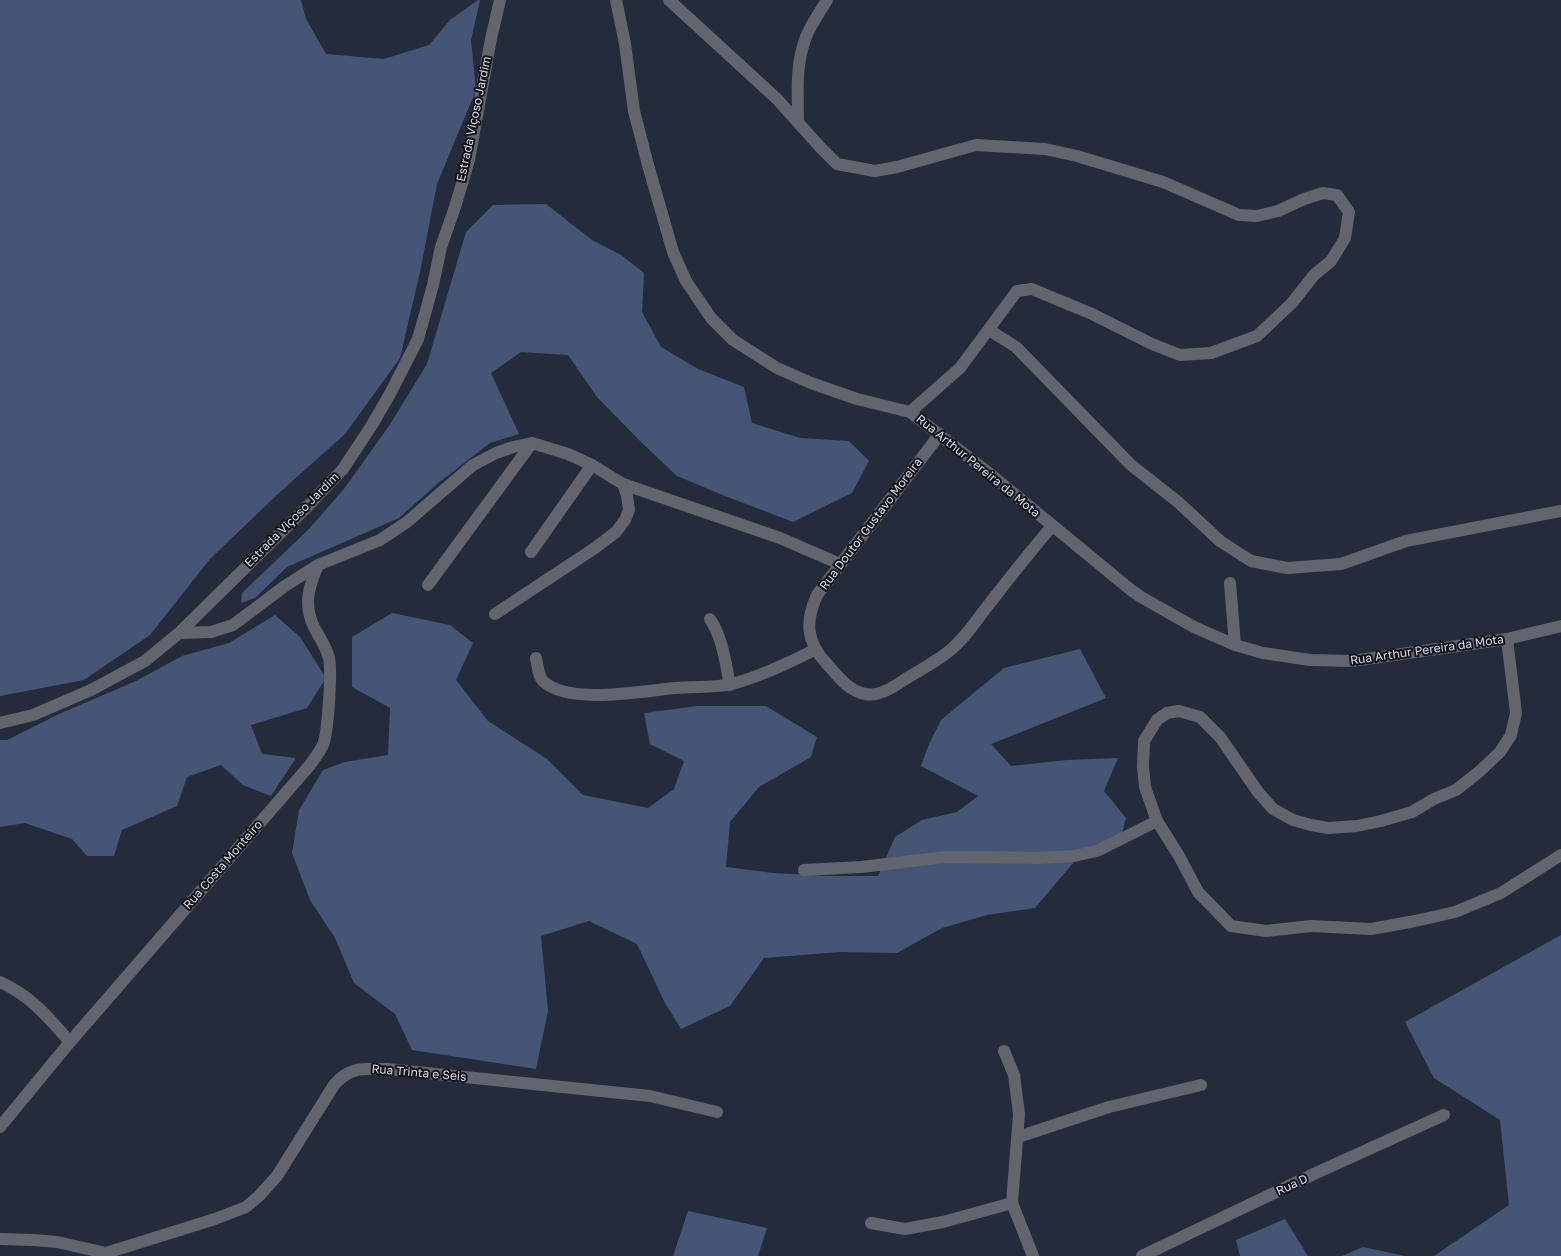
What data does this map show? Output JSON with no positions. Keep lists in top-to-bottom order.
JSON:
{
  "streets": {
    "street": [
      "Estrada Viçoso Jardim",
      "Rua Arthur Pereira da Mota",
      "Rua Doutor Gustavo Moreira",
      "Rua Costa Monteiro",
      "Rua Trinta e Seis",
      "Rua D"
    ]
  },
  "crossings": [
    ["Rua Arthur Pereira da Mota", "Rua Doutor Gustavo Moreira"]
  ]
}
